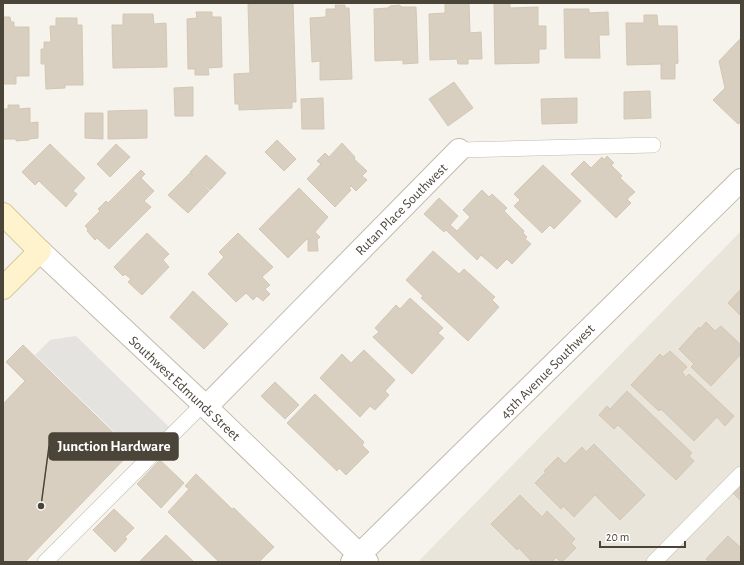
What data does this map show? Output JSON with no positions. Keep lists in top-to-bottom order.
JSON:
{
  "streets": {
    "street": ["Rutan Place Southwest", "45th Avenue Southwest", "Southwest Edmunds Street"]
  },
  "crossings": [
    ["Rutan Place Southwest", "Southwest Edmunds Street"],
    ["45th Avenue Southwest", "Southwest Edmunds Street"]
  ],
  "places": ["Junction Hardware"],
  "scale_bar": "20 m"
}
